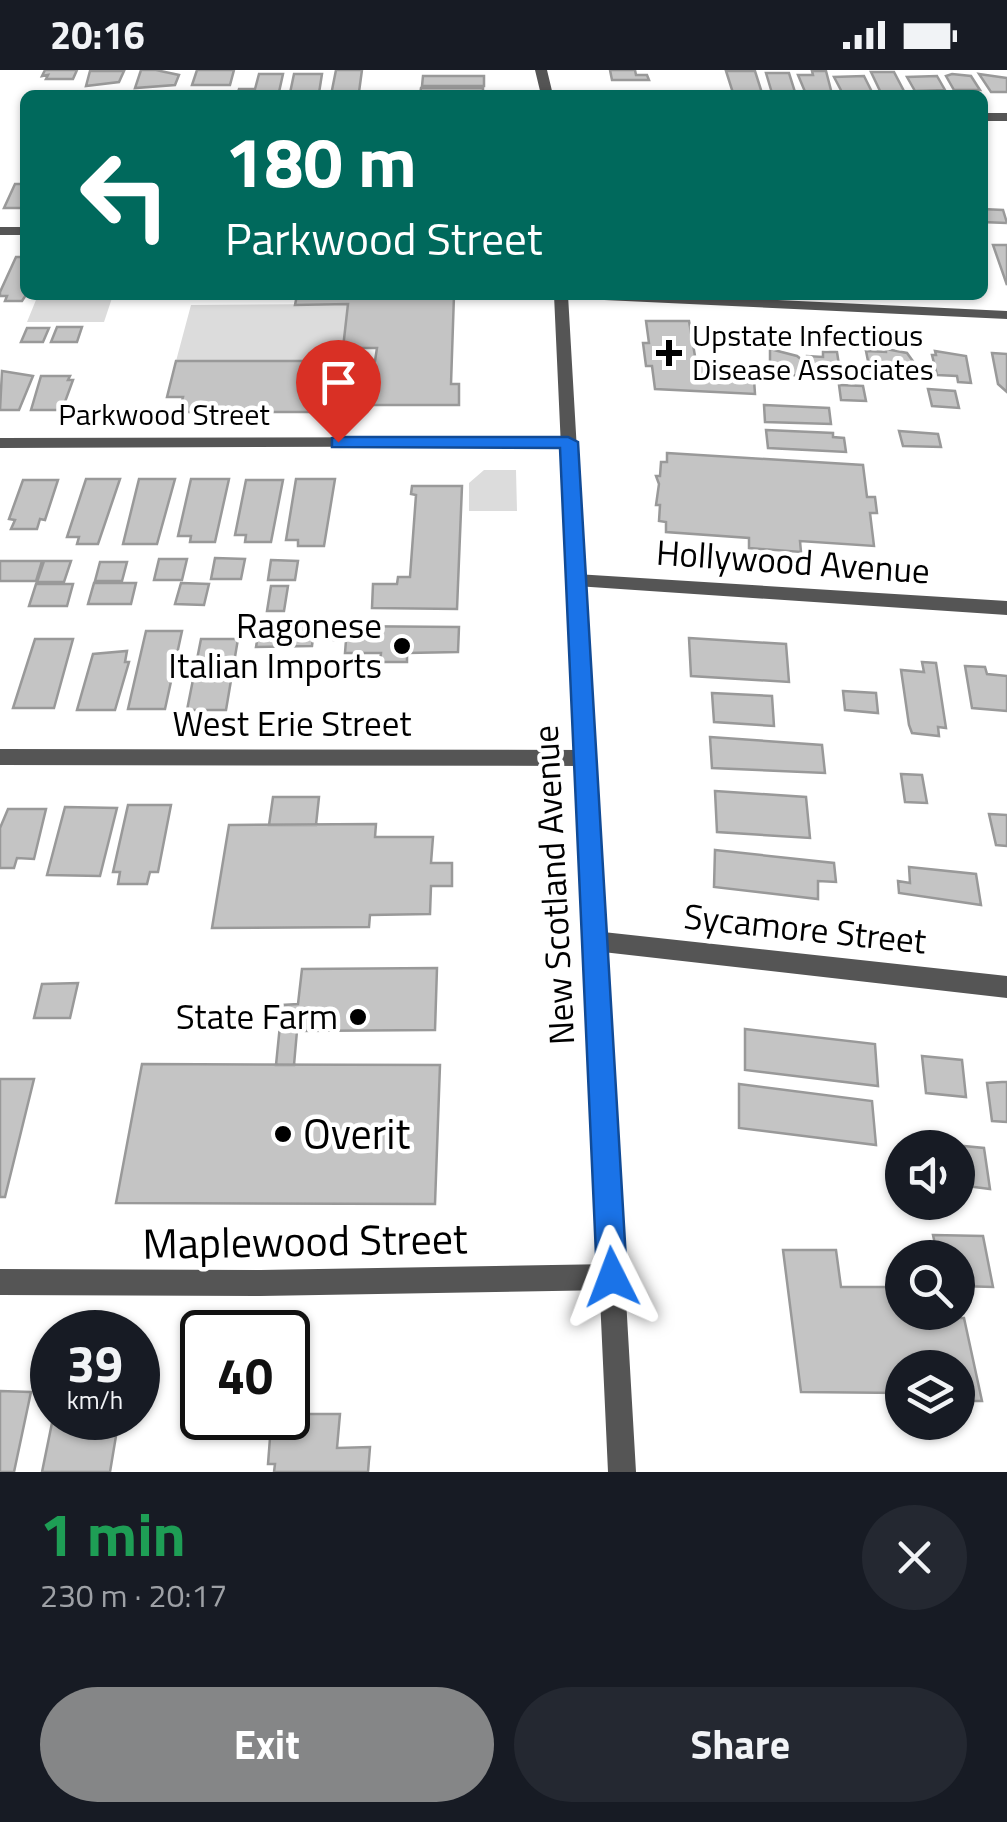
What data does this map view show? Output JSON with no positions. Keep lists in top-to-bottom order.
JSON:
{
  "streets": {
    "street": [
      "Parkwood Street",
      "Hollywood Avenue",
      "West Erie Street",
      "New Scotland Avenue",
      "Sycamore Street",
      "Maplewood Street"
    ]
  },
  "crossings": [
    ["Parkwood Street", "New Scotland Avenue"],
    ["Hollywood Avenue", "New Scotland Avenue"],
    ["West Erie Street", "New Scotland Avenue"],
    ["New Scotland Avenue", "Sycamore Street"],
    ["New Scotland Avenue", "Maplewood Street"]
  ],
  "places": {
    "health": ["Upstate Infectious Disease Associates"],
    "other": ["Ragonese Italian Imports", "State Farm", "Overit"]
  },
  "page": {
    "status": "20:16",
    "turn": ["180 m", "Parkwood Street"],
    "speed": "39 km/h",
    "limit": "40",
    "heading": ["1 min", "230 m · 20:17"],
    "buttons": ["Exit", "Share"]
  }
}
